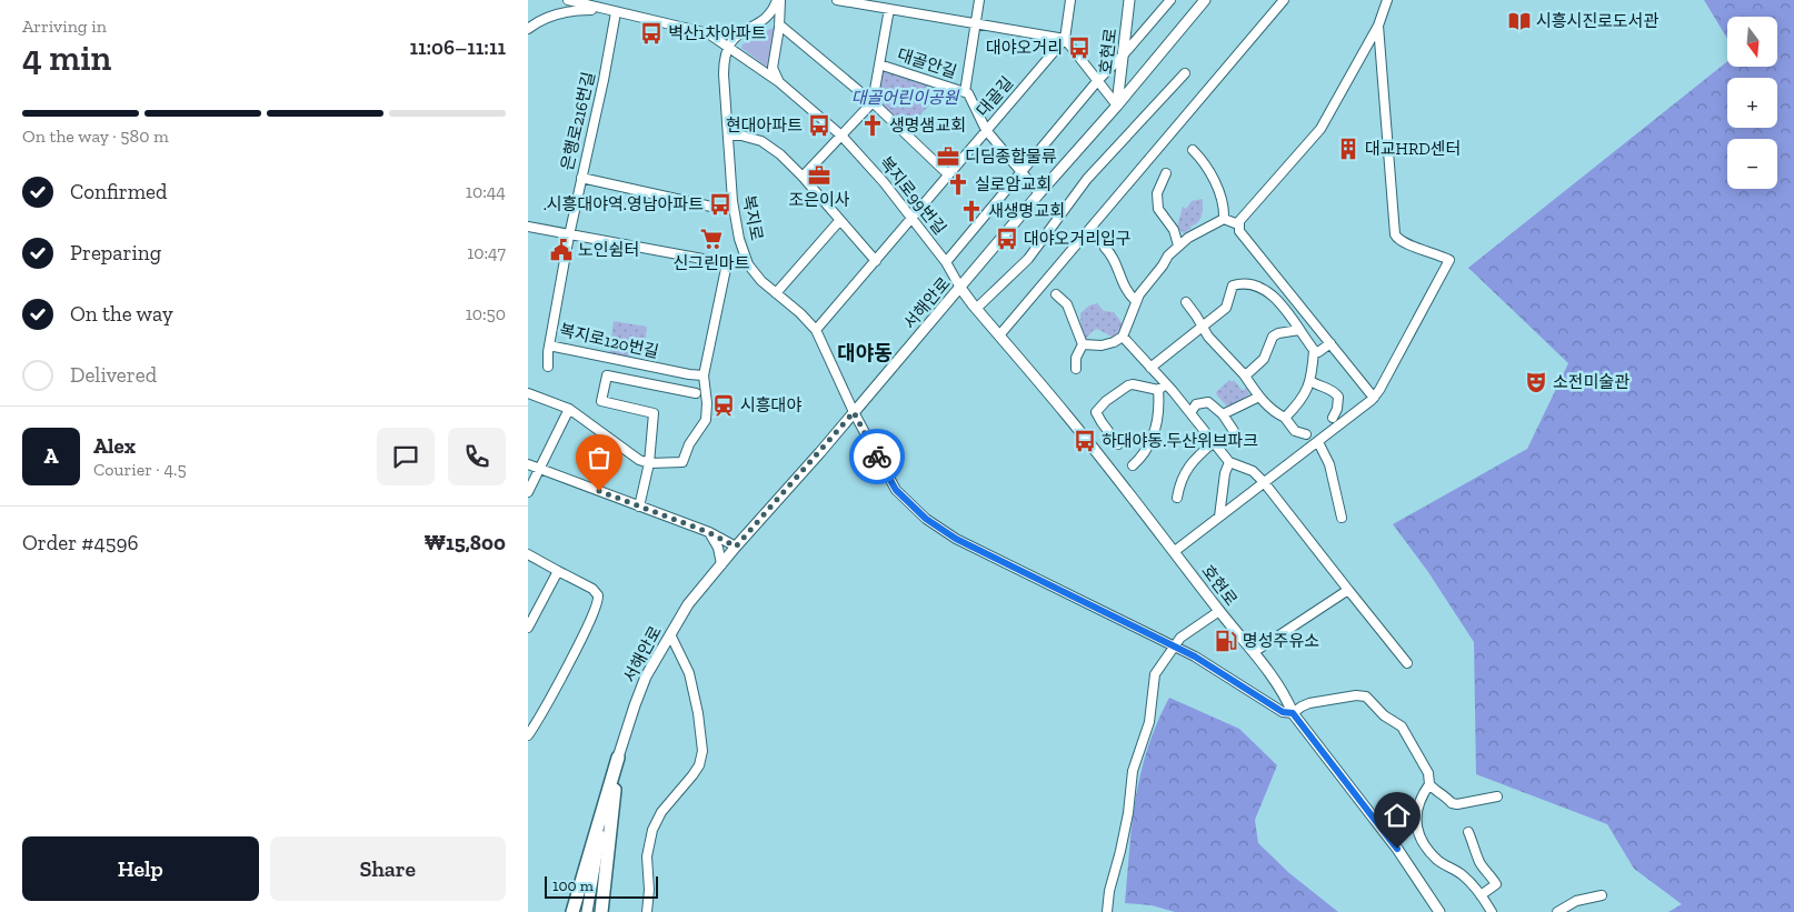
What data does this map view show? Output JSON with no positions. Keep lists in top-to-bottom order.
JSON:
{
  "streets": {
    "main road": ["호현로", "서해안로"],
    "street": [
      "대골안길",
      "대골길",
      "은행로216번길",
      "복지로99번길",
      "복지로",
      "복지로120번길"
    ]
  },
  "crossings": [
    ["호현로", "복지로99번길"],
    ["호현로", "복지로"],
    ["호현로", "서해안로"],
    ["대골안길", "대골길"],
    ["대골안길", "서해안로"],
    ["대골길", "복지로99번길"],
    ["대골길", "복지로"],
    ["은행로216번길", "복지로120번길"],
    ["복지로99번길", "복지로"],
    ["복지로99번길", "서해안로"],
    ["복지로", "서해안로"]
  ],
  "districts": ["대야동"],
  "parks": ["대골어린이공원"],
  "places": {
    "library": ["시흥시진로도서관"],
    "bus stop": [
      "벽산1차아파트",
      "대야오거리",
      "현대아파트",
      ".시흥대야역.영남아파트",
      "대야오거리입구",
      "하대야동.두산위브파크"
    ],
    "church": ["생명샘교회", "실로암교회", "새생명교회"],
    "building": ["대교HRD센터"],
    "office": ["디딤종합물류", "조은이사"],
    "supermarket": ["신그린마트"],
    "public building": ["노인쉼터"],
    "theatre": ["소전미술관"],
    "station": ["시흥대야"],
    "fuel station": ["명성주유소"]
  },
  "scale_bar": "100 m",
  "north": "bottom",
  "page": {
    "heading": ["4 min", "Arriving in", "11:06–11:11"],
    "panel": [
      "Alex",
      "Courier · 4.5",
      "Order #4596",
      "₩15,800"
    ],
    "map_buttons": ["+", "−"],
    "bar": "On the way · 580 m",
    "list": [
      ["Confirmed", "10:44"],
      ["Preparing", "10:47"],
      ["On the way", "10:50"],
      "Delivered"
    ],
    "round": "A",
    "buttons": ["Help", "Share"],
    "scale": "100 m"
  }
}
